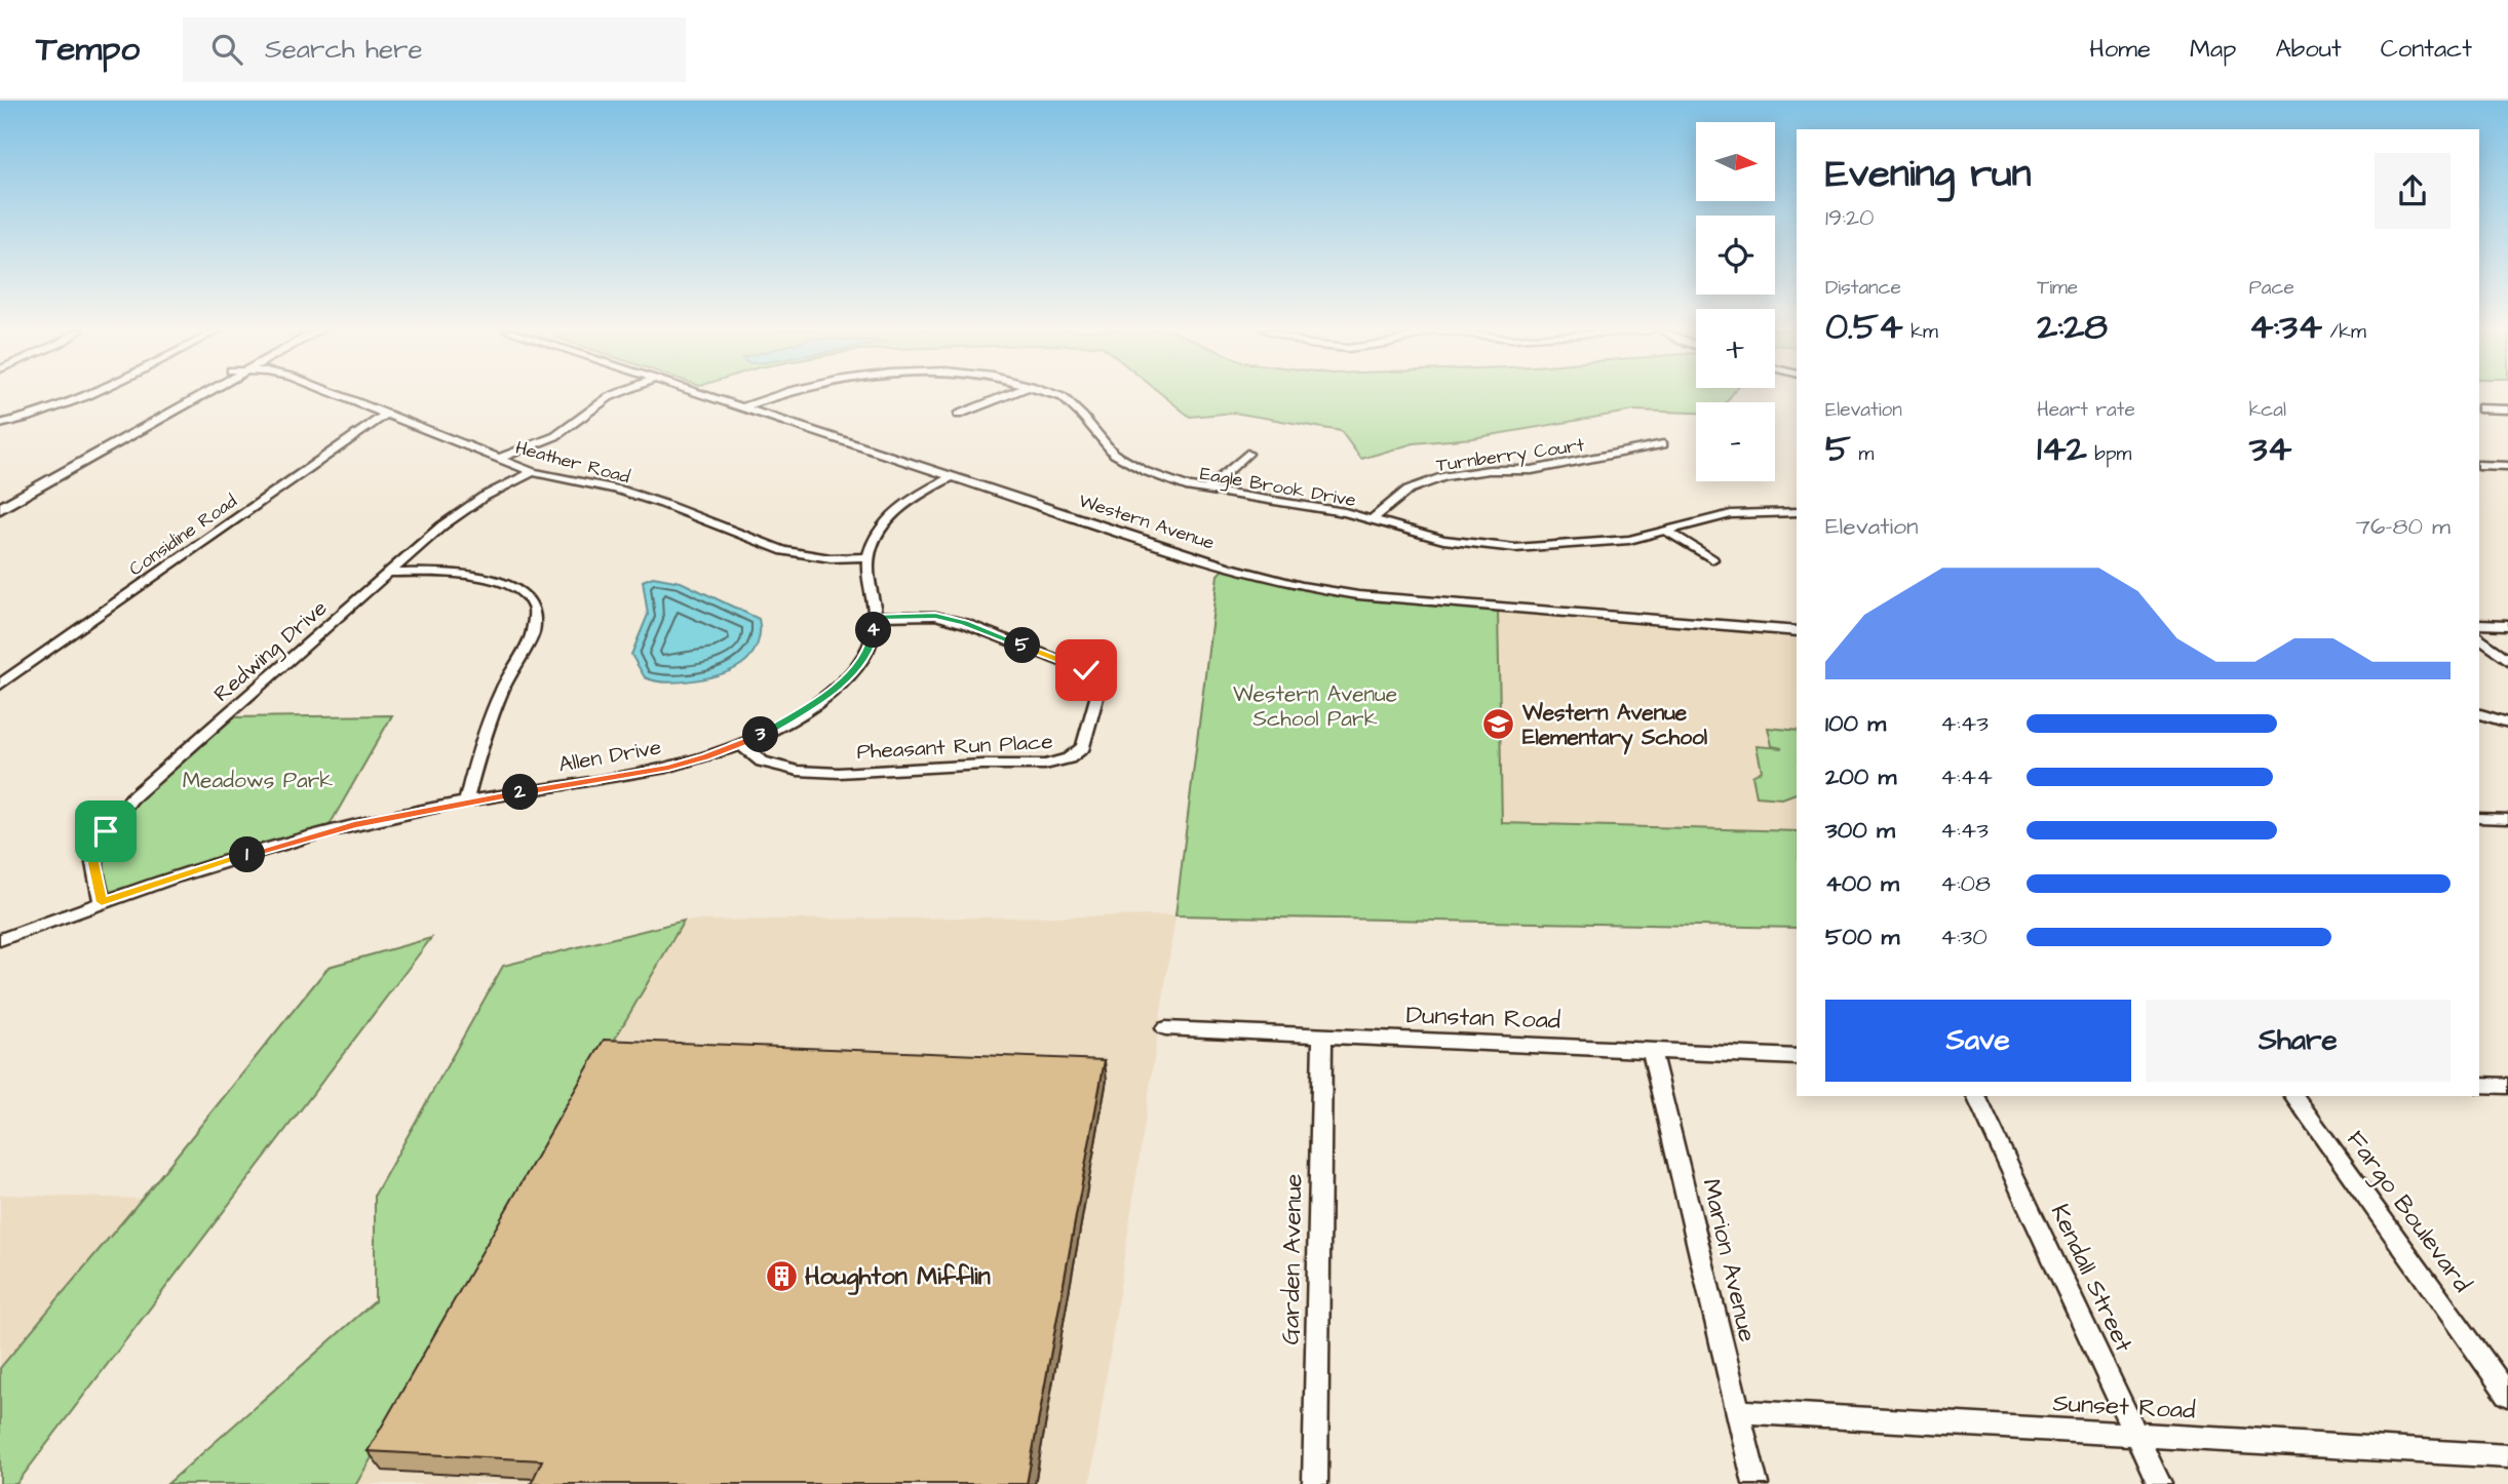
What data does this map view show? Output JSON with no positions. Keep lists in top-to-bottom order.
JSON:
{
  "streets": {
    "street": [
      "Turnberry Court",
      "Heather Road",
      "Eagle Brook Drive",
      "Western Avenue",
      "Considine Road",
      "Redwing Drive",
      "Pheasant Run Place",
      "Allen Drive",
      "Dunstan Road",
      "Fargo Boulevard",
      "Garden Avenue",
      "Marion Avenue",
      "Kendall Street",
      "Sunset Road"
    ]
  },
  "crossings": [
    ["Turnberry Court", "Eagle Brook Drive"],
    ["Heather Road", "Considine Road"],
    ["Heather Road", "Redwing Drive"],
    ["Heather Road", "Allen Drive"],
    ["Eagle Brook Drive", "Western Avenue"],
    ["Redwing Drive", "Allen Drive"],
    ["Pheasant Run Place", "Allen Drive"],
    ["Dunstan Road", "Garden Avenue"],
    ["Dunstan Road", "Marion Avenue"],
    ["Marion Avenue", "Sunset Road"],
    ["Kendall Street", "Sunset Road"]
  ],
  "parks": ["Western Avenue School Park", "Meadows Park"],
  "places": {
    "school or university": ["Western Avenue Elementary School"],
    "building": ["Houghton Mifflin"]
  },
  "north": "right",
  "page": {
    "header": "Tempo",
    "search": "Search here",
    "nav": [
      "Home",
      "Map",
      "About",
      "Contact"
    ],
    "map_buttons": ["+", "−"],
    "heading": ["Evening run", "19:20"],
    "stats": [
      ["Distance", "0.54 km"],
      ["Time", "2:28"],
      ["Pace", "4:34 /km"],
      ["Elevation", "5 m"],
      ["Heart rate", "142 bpm"],
      ["kcal", "34"]
    ],
    "chart": ["Elevation", "76–80 m"],
    "pins": [
      "4",
      "5",
      "3",
      "2",
      "1"
    ],
    "list": [
      {
        "name": "100 m",
        "note": "4:43"
      },
      {
        "name": "200 m",
        "note": "4:44"
      },
      {
        "name": "300 m",
        "note": "4:43"
      },
      {
        "name": "400 m",
        "note": "4:08"
      },
      {
        "name": "500 m",
        "note": "4:30"
      }
    ],
    "buttons": ["Save", "Share"]
  }
}
